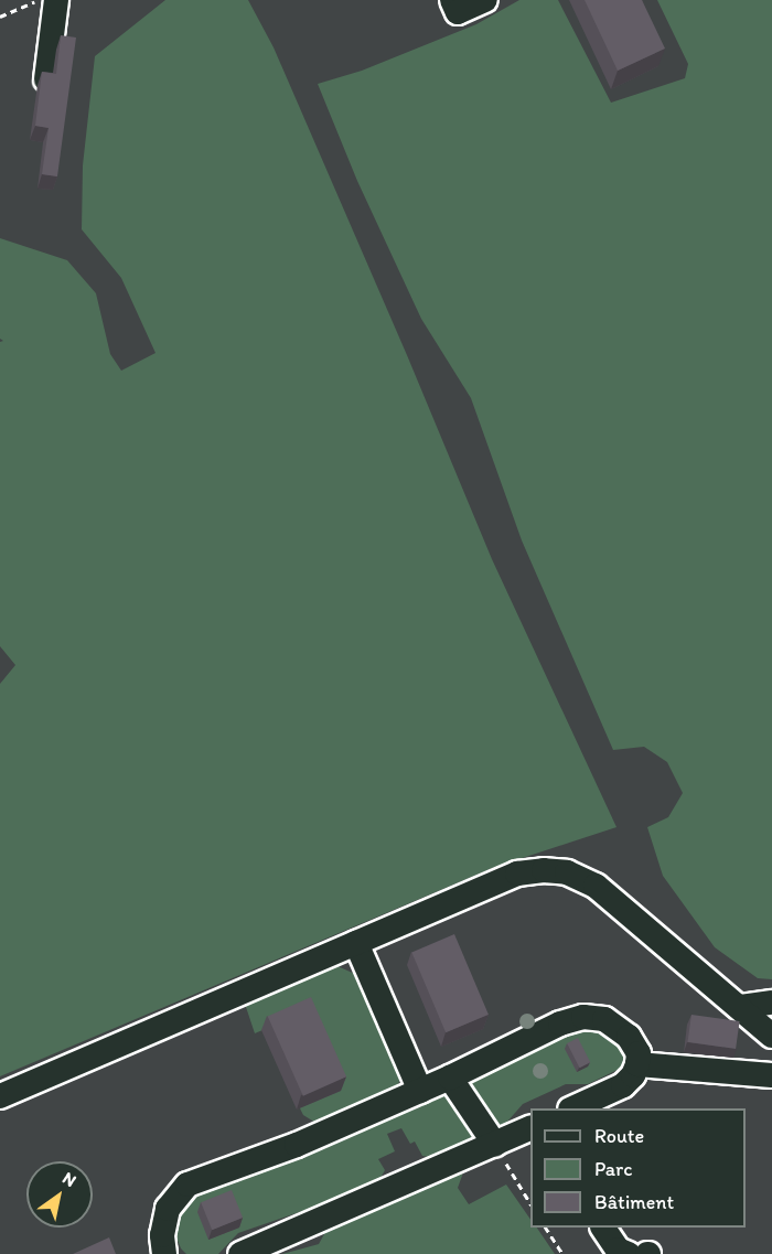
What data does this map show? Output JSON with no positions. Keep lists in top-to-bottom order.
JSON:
{
  "legend": ["Route", "Parc", "Bâtiment"],
  "north": "top right"
}
